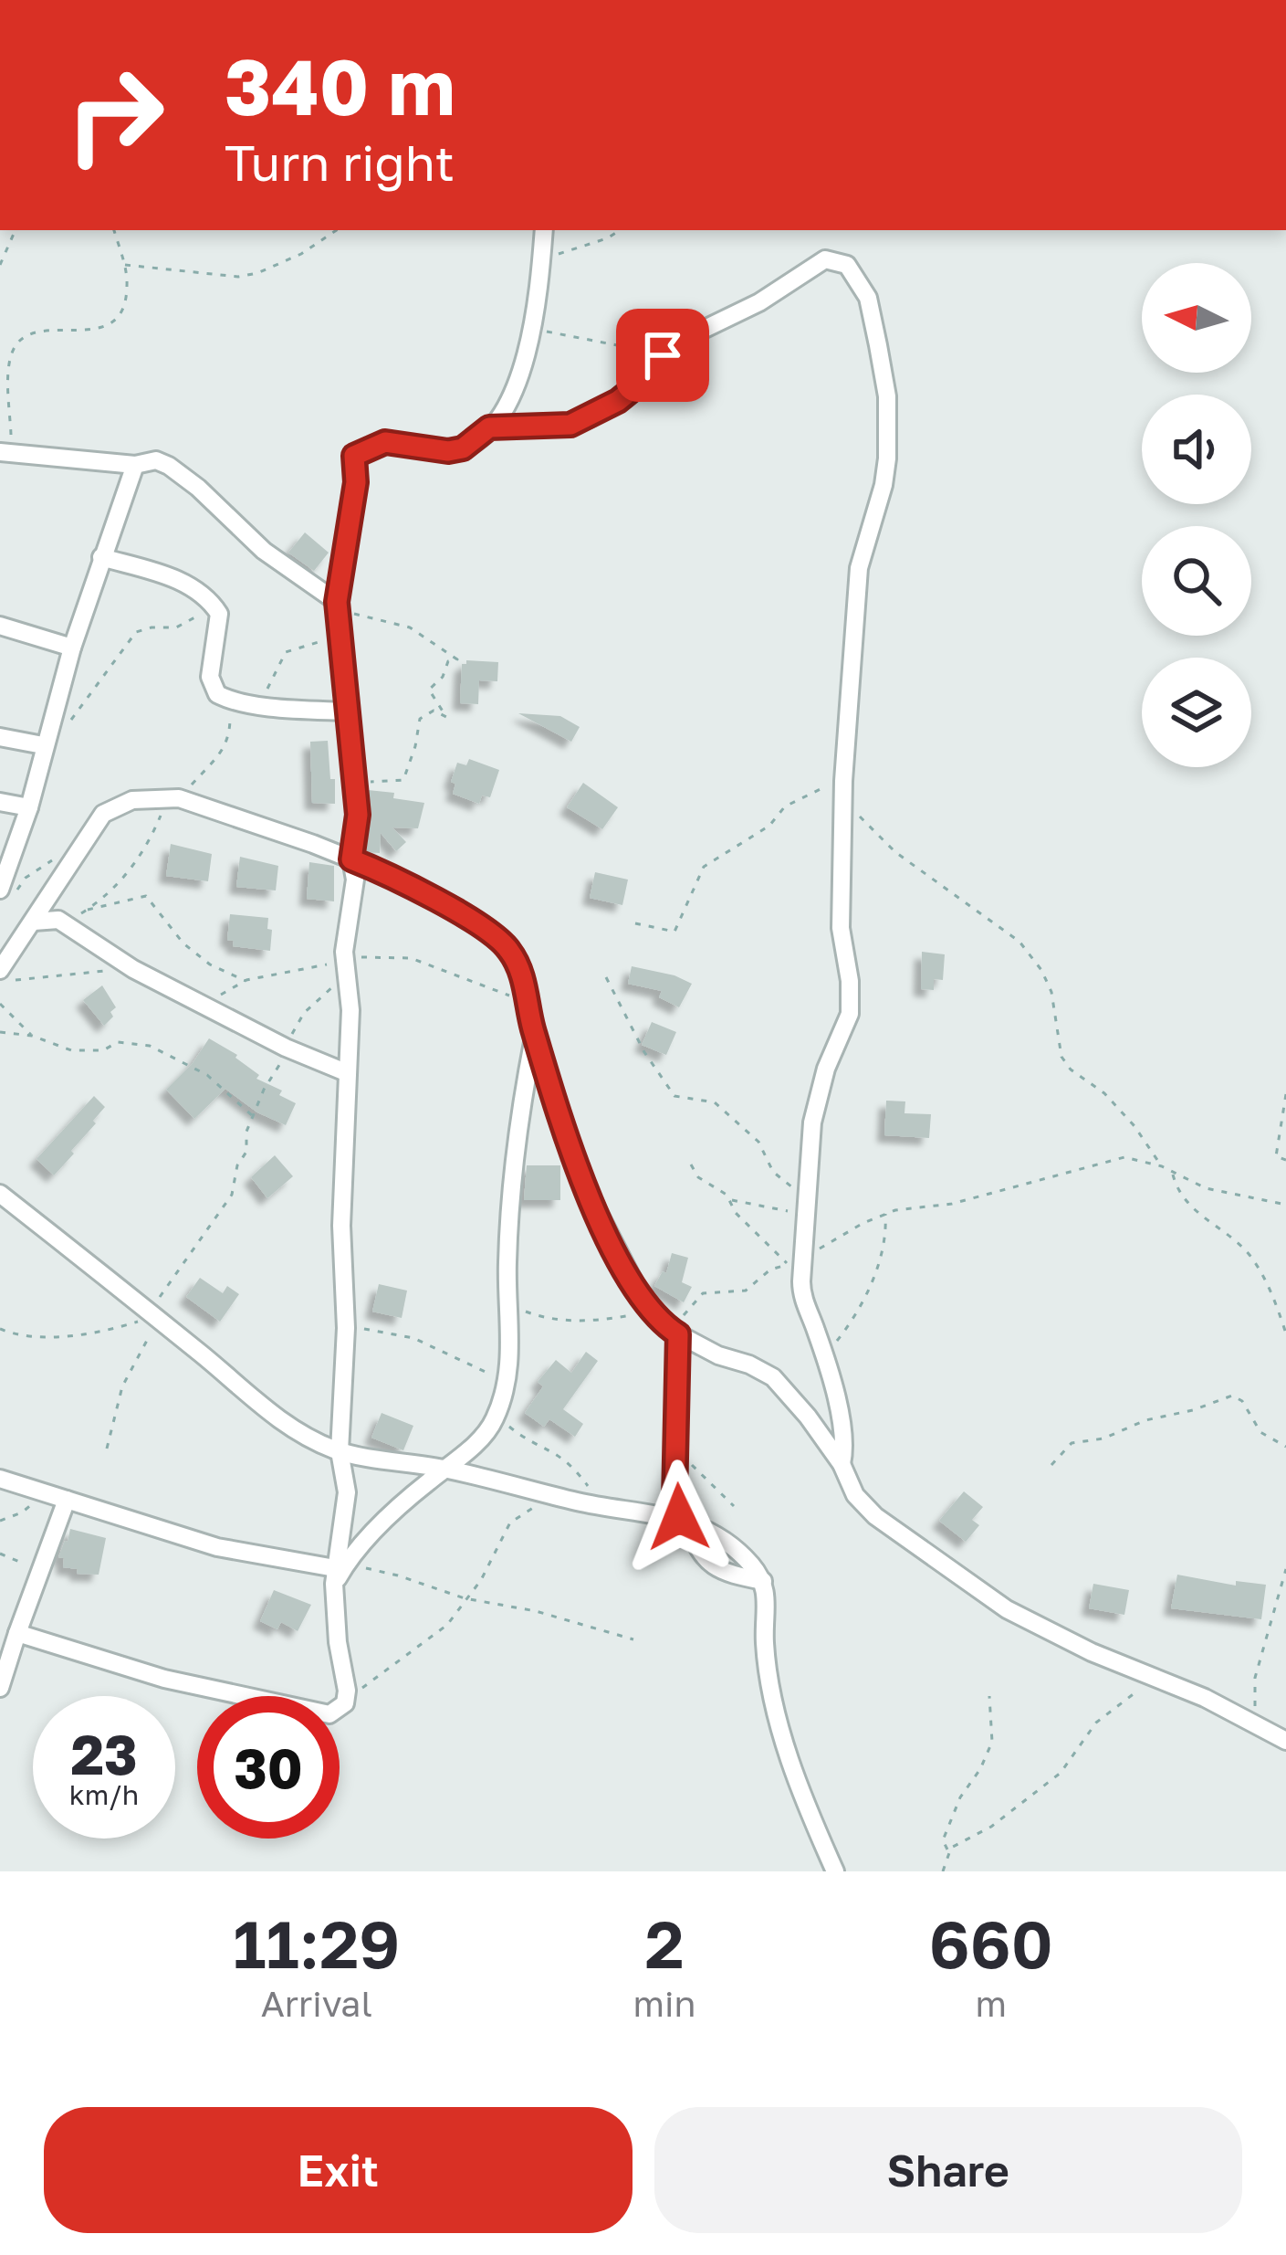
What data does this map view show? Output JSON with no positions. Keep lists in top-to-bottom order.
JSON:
{
  "north": "left",
  "page": {
    "turn": ["340 m", "Turn right"],
    "speed": "23 km/h",
    "limit": "30",
    "eta": [
      "11:29",
      "Arrival",
      "2",
      "min",
      "660",
      "m"
    ],
    "buttons": ["Exit", "Share"]
  }
}
